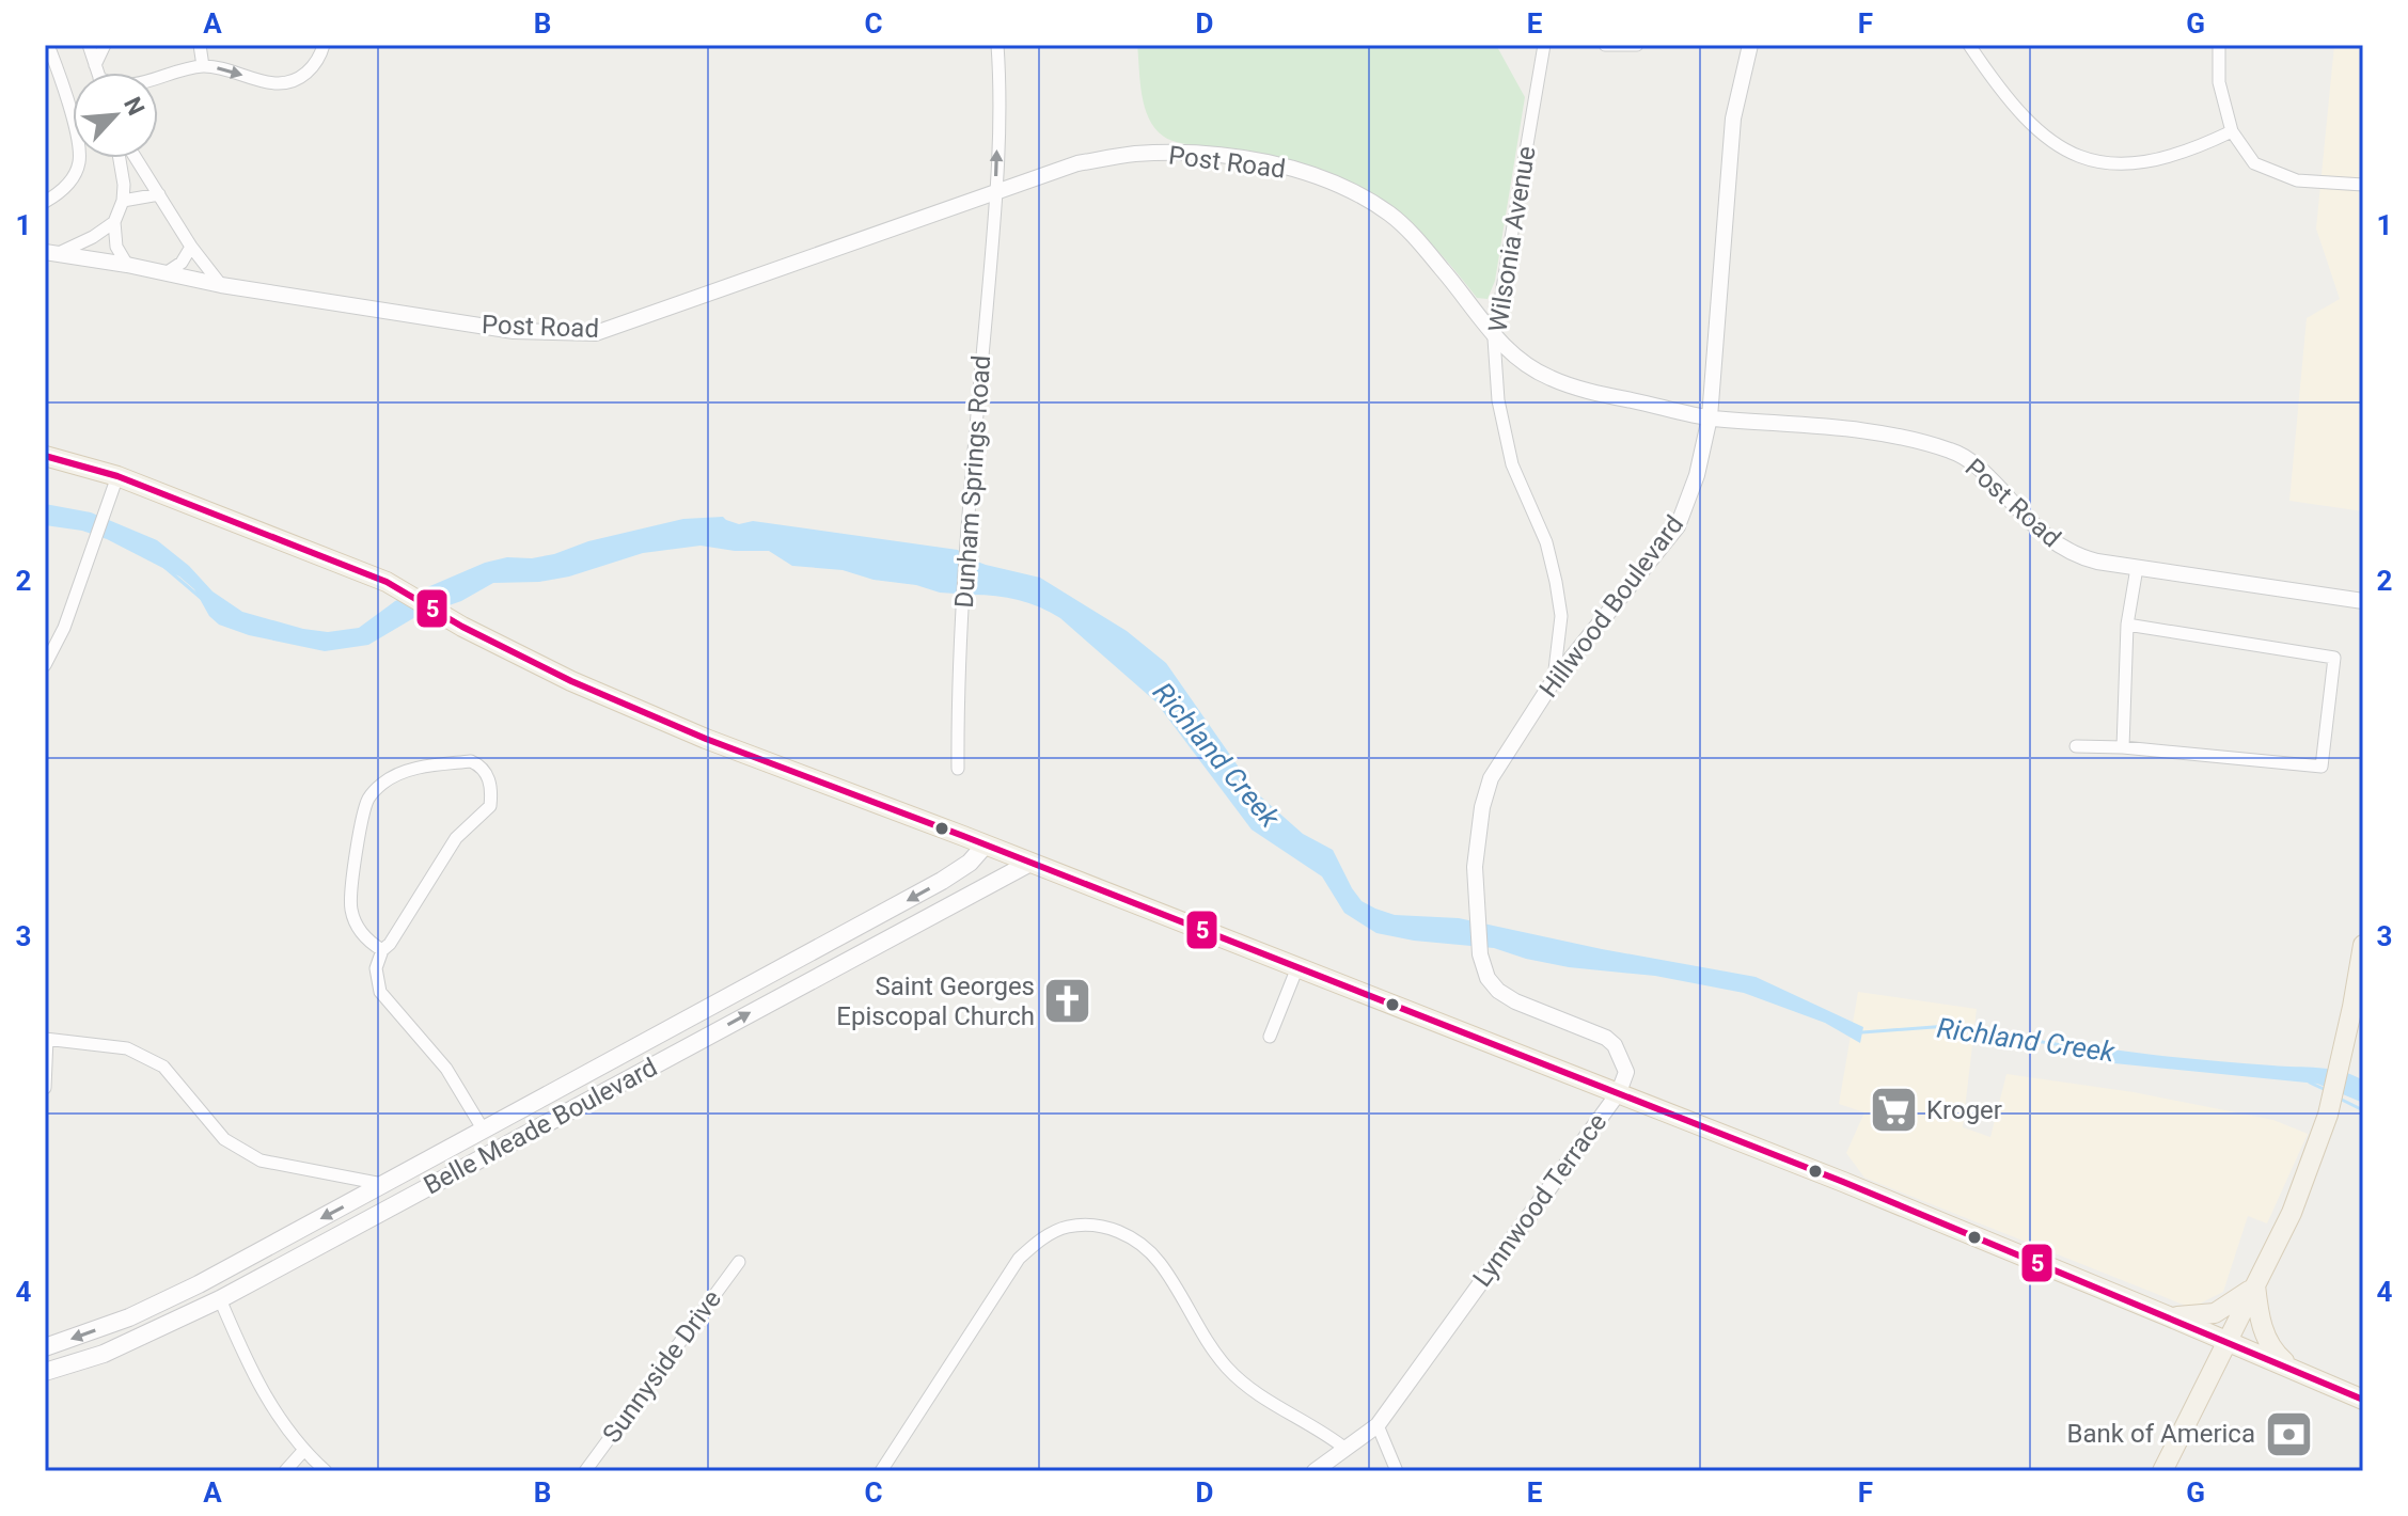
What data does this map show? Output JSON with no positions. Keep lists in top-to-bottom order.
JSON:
{
  "streets": {
    "main road": ["Belle Meade Boulevard"],
    "street": [
      "Post Road",
      "Wilsonia Avenue",
      "Dunham Springs Road",
      "Hillwood Boulevard",
      "Lynnwood Terrace",
      "Sunnyside Drive"
    ]
  },
  "crossings": [
    ["Post Road", "Wilsonia Avenue"],
    ["Post Road", "Dunham Springs Road"],
    ["Post Road", "Hillwood Boulevard"],
    ["Wilsonia Avenue", "Hillwood Boulevard"],
    ["Hillwood Boulevard", "Lynnwood Terrace"]
  ],
  "water": ["Richland Creek"],
  "places": {
    "church": ["Saint Georges Episcopal Church"],
    "supermarket": ["Kroger"],
    "bank": ["Bank of America"]
  },
  "lines": ["transit line 5"],
  "north": "top right",
  "grid": {
    "columns": [
      "A",
      "B",
      "C",
      "D",
      "E",
      "F",
      "G"
    ],
    "rows": [
      "1",
      "2",
      "3",
      "4"
    ]
  }
}
